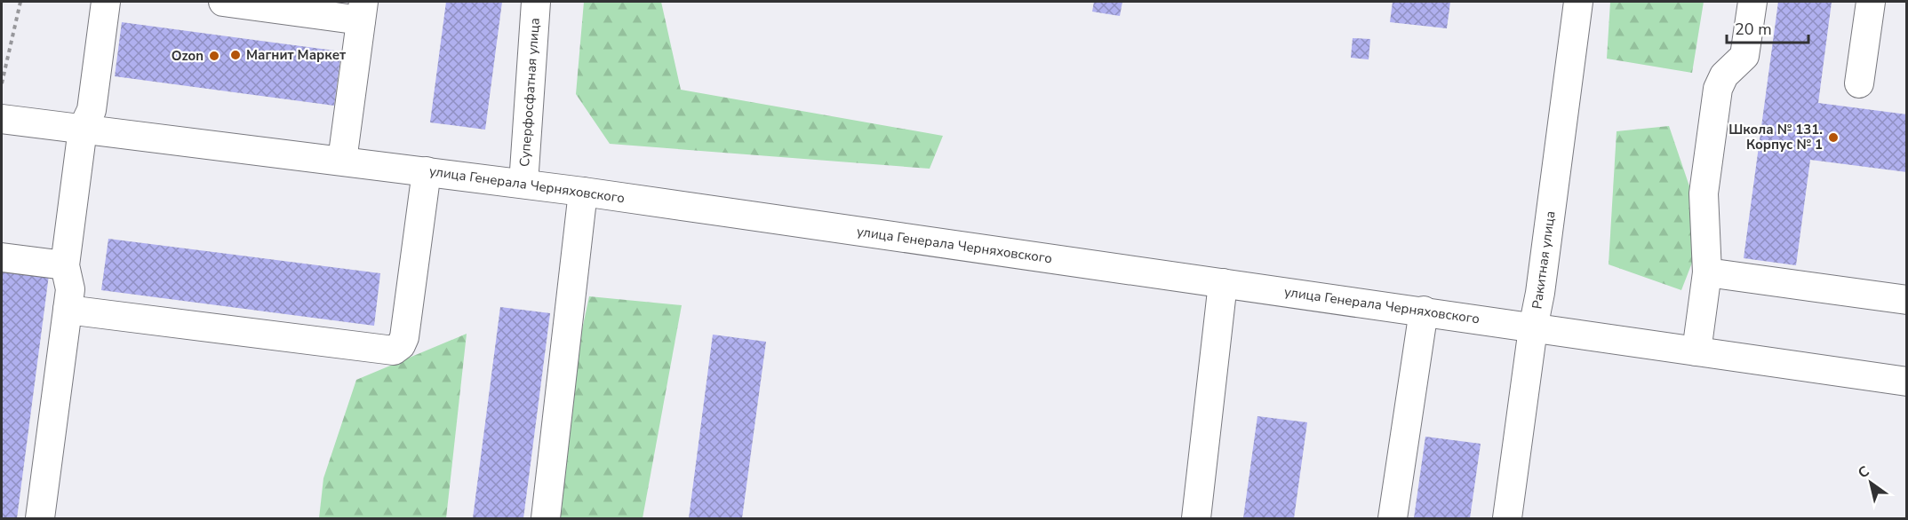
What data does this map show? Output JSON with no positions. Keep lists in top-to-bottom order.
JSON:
{
  "streets": {
    "street": ["Суперфосфатная улица", "улица Генерала Черняховского", "Ракитная улица"]
  },
  "crossings": [
    ["Суперфосфатная улица", "улица Генерала Черняховского"],
    ["улица Генерала Черняховского", "Ракитная улица"]
  ],
  "places": ["Магнит Маркет", "Ozon", "Школа № 131. Корпус № 1"],
  "scale_bar": "20 m",
  "north": "top left"
}
